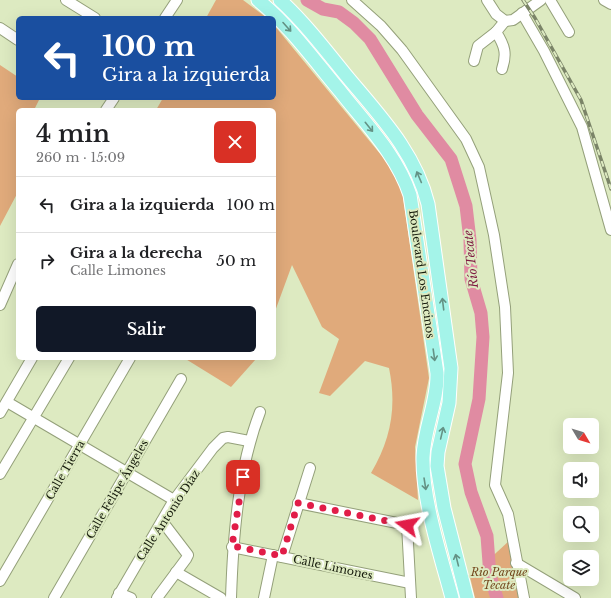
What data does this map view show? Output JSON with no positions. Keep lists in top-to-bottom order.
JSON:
{
  "streets": {
    "main road": ["Boulevard Los Encinos"],
    "street": [
      "Calle Tierra",
      "Calle Felipe Ángeles",
      "Calle Antonio Díaz",
      "Calle Limones"
    ]
  },
  "water": ["Río Tecate"],
  "parks": ["Rio Parque Tecate"],
  "north": "bottom right",
  "page": {
    "turn": ["100 m", "Gira a la izquierda"],
    "heading": ["4 min", "260 m · 15:09"],
    "list": [
      {
        "name": "Gira a la izquierda",
        "value": "100 m"
      },
      {
        "name": "Gira a la derecha",
        "note": "Calle Limones",
        "value": "50 m"
      }
    ],
    "buttons": "Salir"
  }
}
